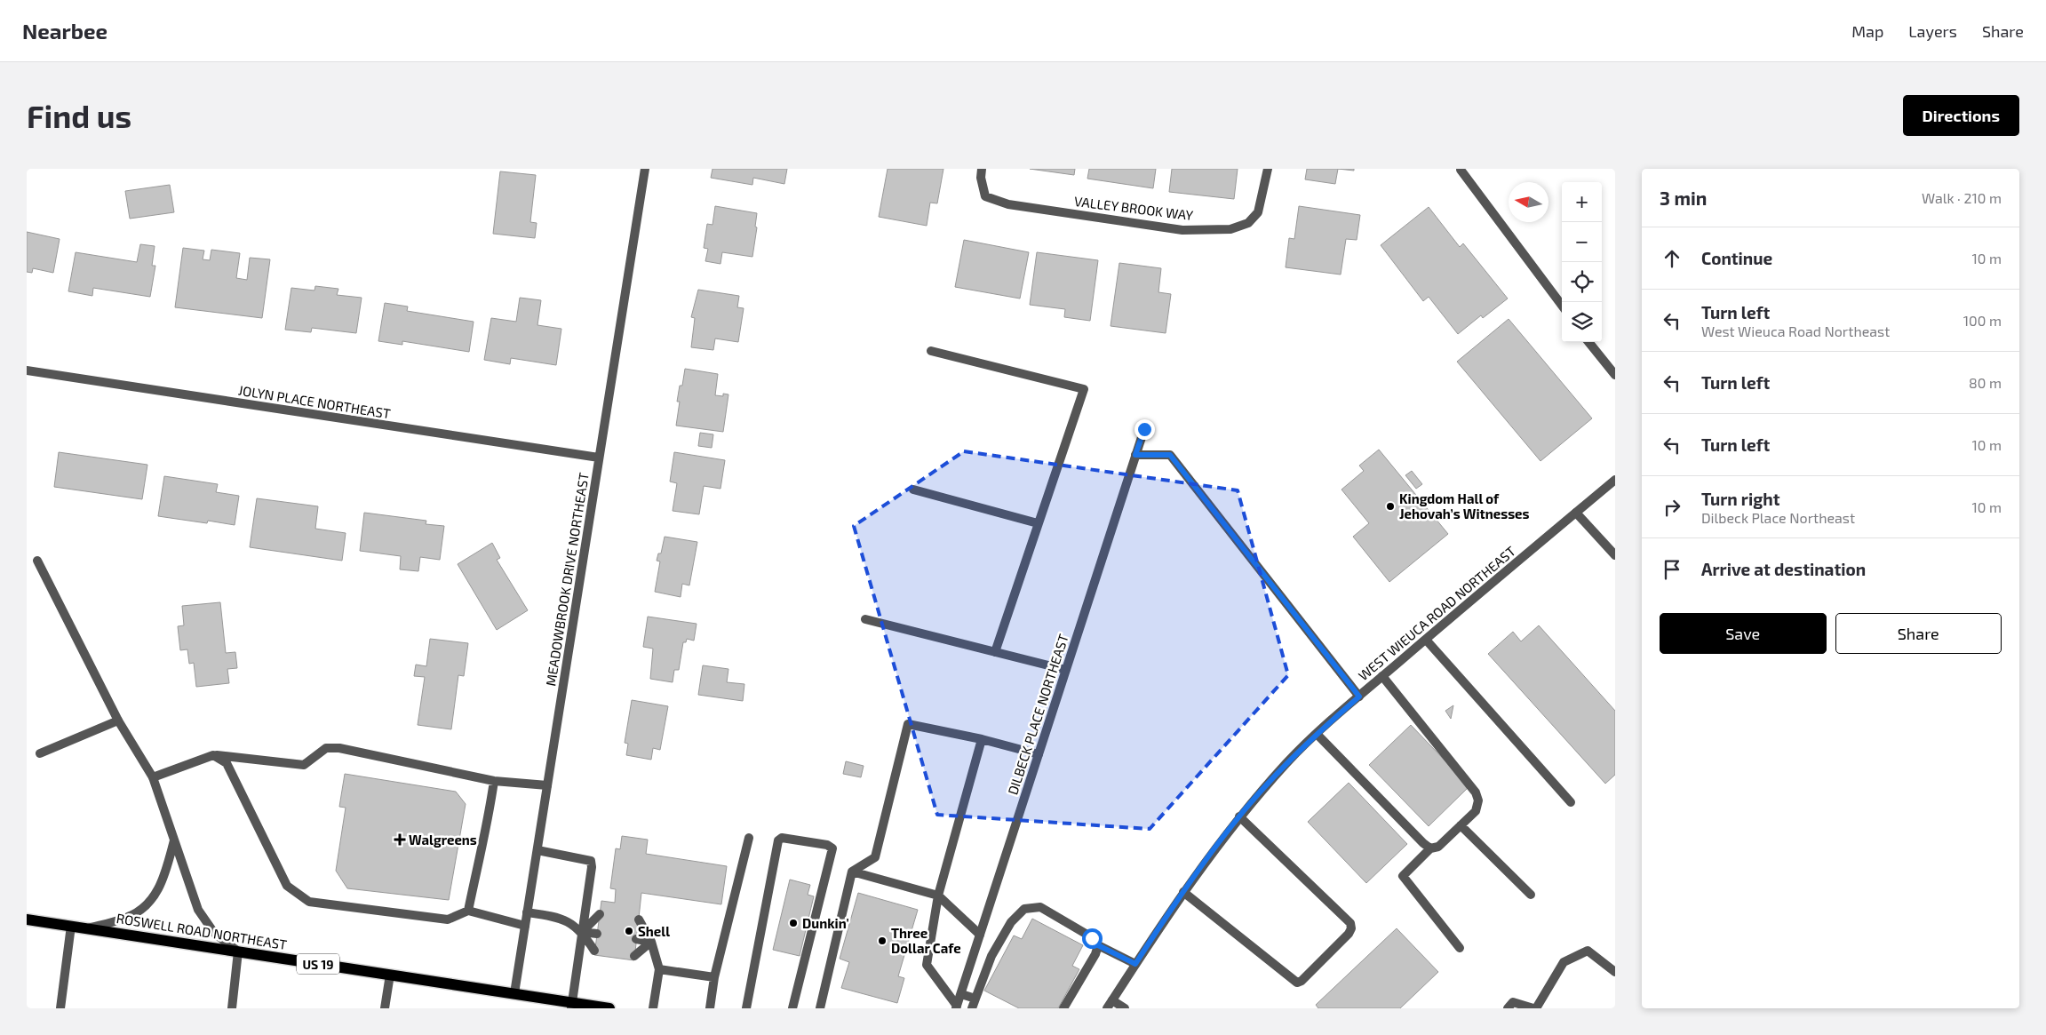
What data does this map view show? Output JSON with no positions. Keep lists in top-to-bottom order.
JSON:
{
  "streets": {
    "main road": ["ROSWELL ROAD NORTHEAST", "US 19"],
    "street": [
      "VALLEY BROOK WAY",
      "JOLYN PLACE NORTHEAST",
      "MEADOWBROOK DRIVE NORTHEAST",
      "WEST WIEUCA ROAD NORTHEAST",
      "DILBECK PLACE NORTHEAST"
    ]
  },
  "crossings": [
    ["JOLYN PLACE NORTHEAST", "MEADOWBROOK DRIVE NORTHEAST"],
    ["MEADOWBROOK DRIVE NORTHEAST", "ROSWELL ROAD NORTHEAST"]
  ],
  "places": {
    "other": [
      "Kingdom Hall of Jehovah’s Witnesses",
      "Dunkin'",
      "Shell",
      "Three Dollar Cafe"
    ],
    "health": ["Walgreens"]
  },
  "north": "left",
  "page": {
    "header": "Nearbee",
    "nav": ["Map", "Layers", "Share"],
    "buttons": [
      "Directions",
      ["Save", "Share"]
    ],
    "title": "Find us",
    "heading": ["3 min", "Walk · 210 m"],
    "map_buttons": ["+", "−"],
    "list": [
      ["Continue", "10 m"],
      ["Turn left", "West Wieuca Road Northeast", "100 m"],
      ["Turn left", "80 m"],
      ["Turn left", "10 m"],
      ["Turn right", "Dilbeck Place Northeast", "10 m"],
      "Arrive at destination"
    ]
  }
}
